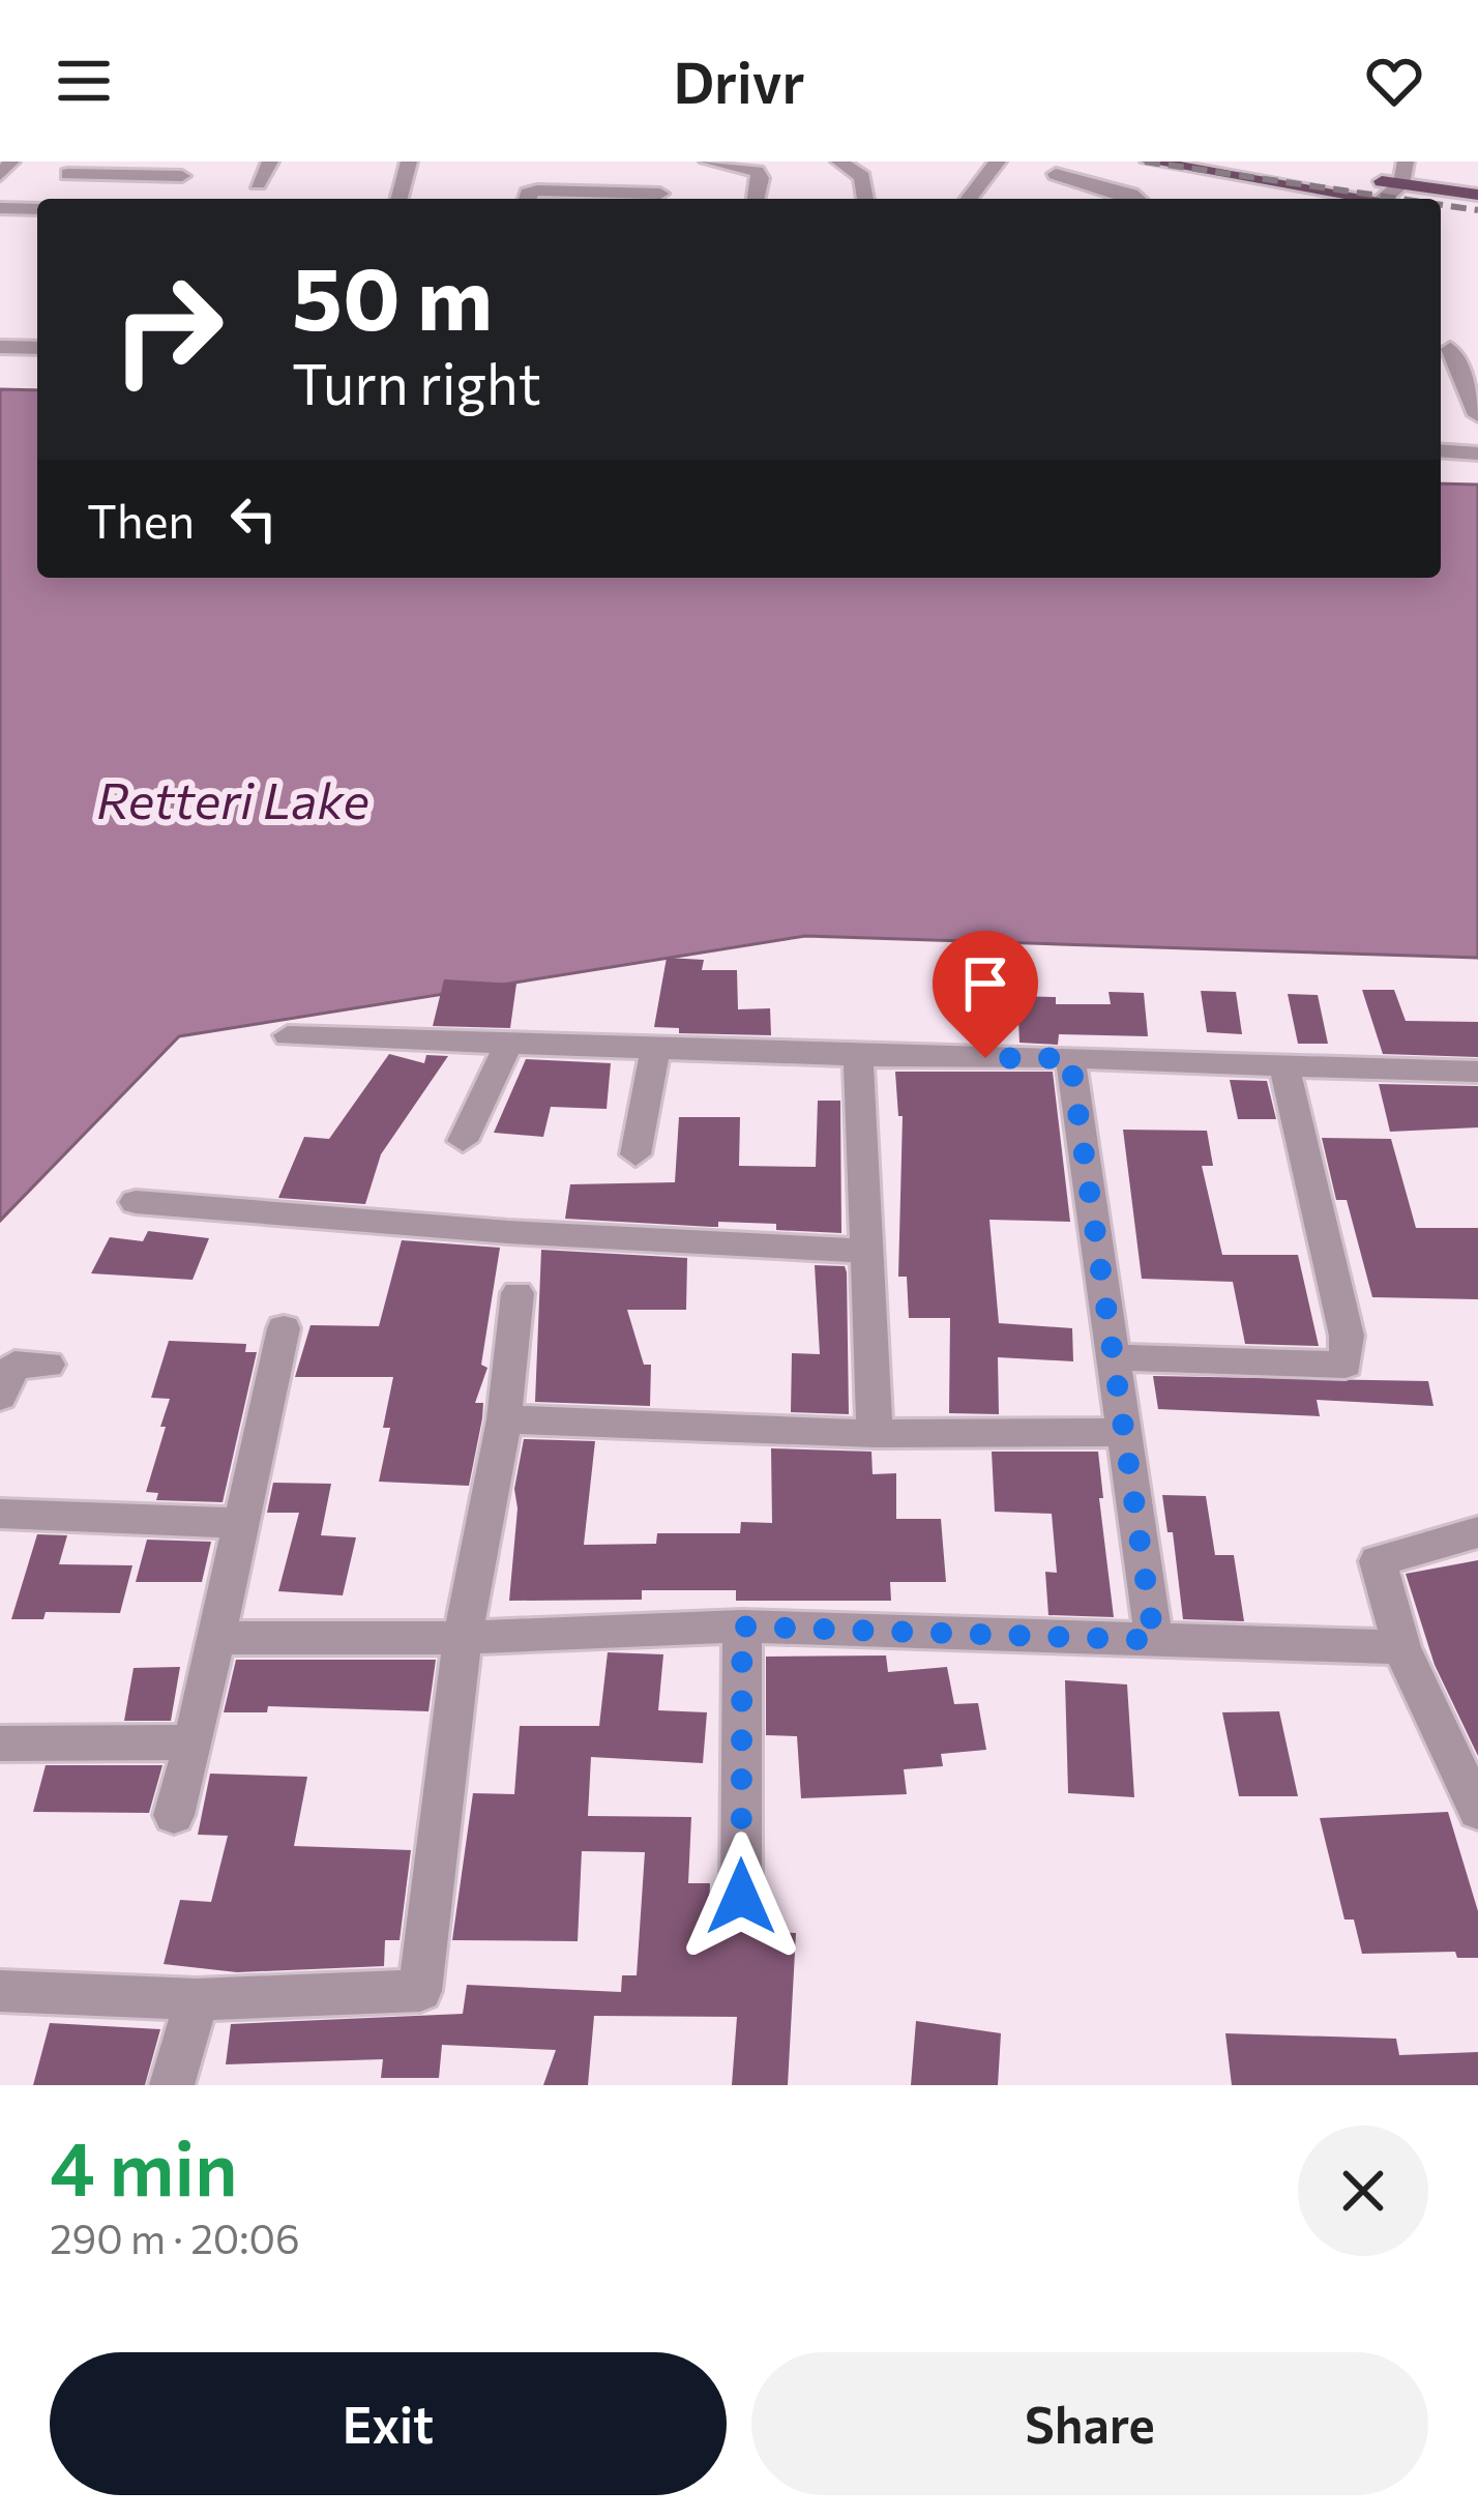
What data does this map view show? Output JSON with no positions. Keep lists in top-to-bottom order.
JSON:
{
  "water": ["Retteri Lake"],
  "page": {
    "header": "Drivr",
    "turn": ["50 m", "Turn right"],
    "then": "Then",
    "heading": ["4 min", "290 m · 20:06"],
    "buttons": ["Exit", "Share"]
  }
}
